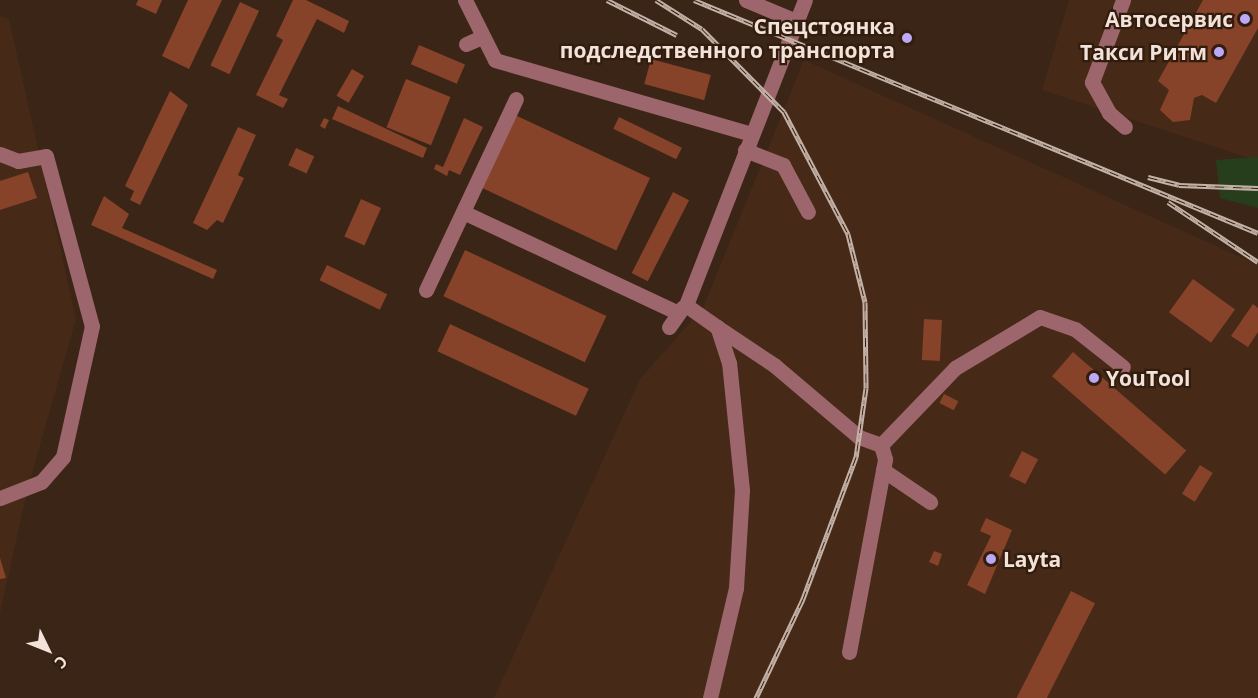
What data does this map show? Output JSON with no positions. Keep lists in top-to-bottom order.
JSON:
{
  "places": [
    "Автосервис",
    "Спецстоянка подследственного транспорта",
    "Такси Ритм",
    "YouTool",
    "Layta"
  ],
  "north": "bottom right"
}
